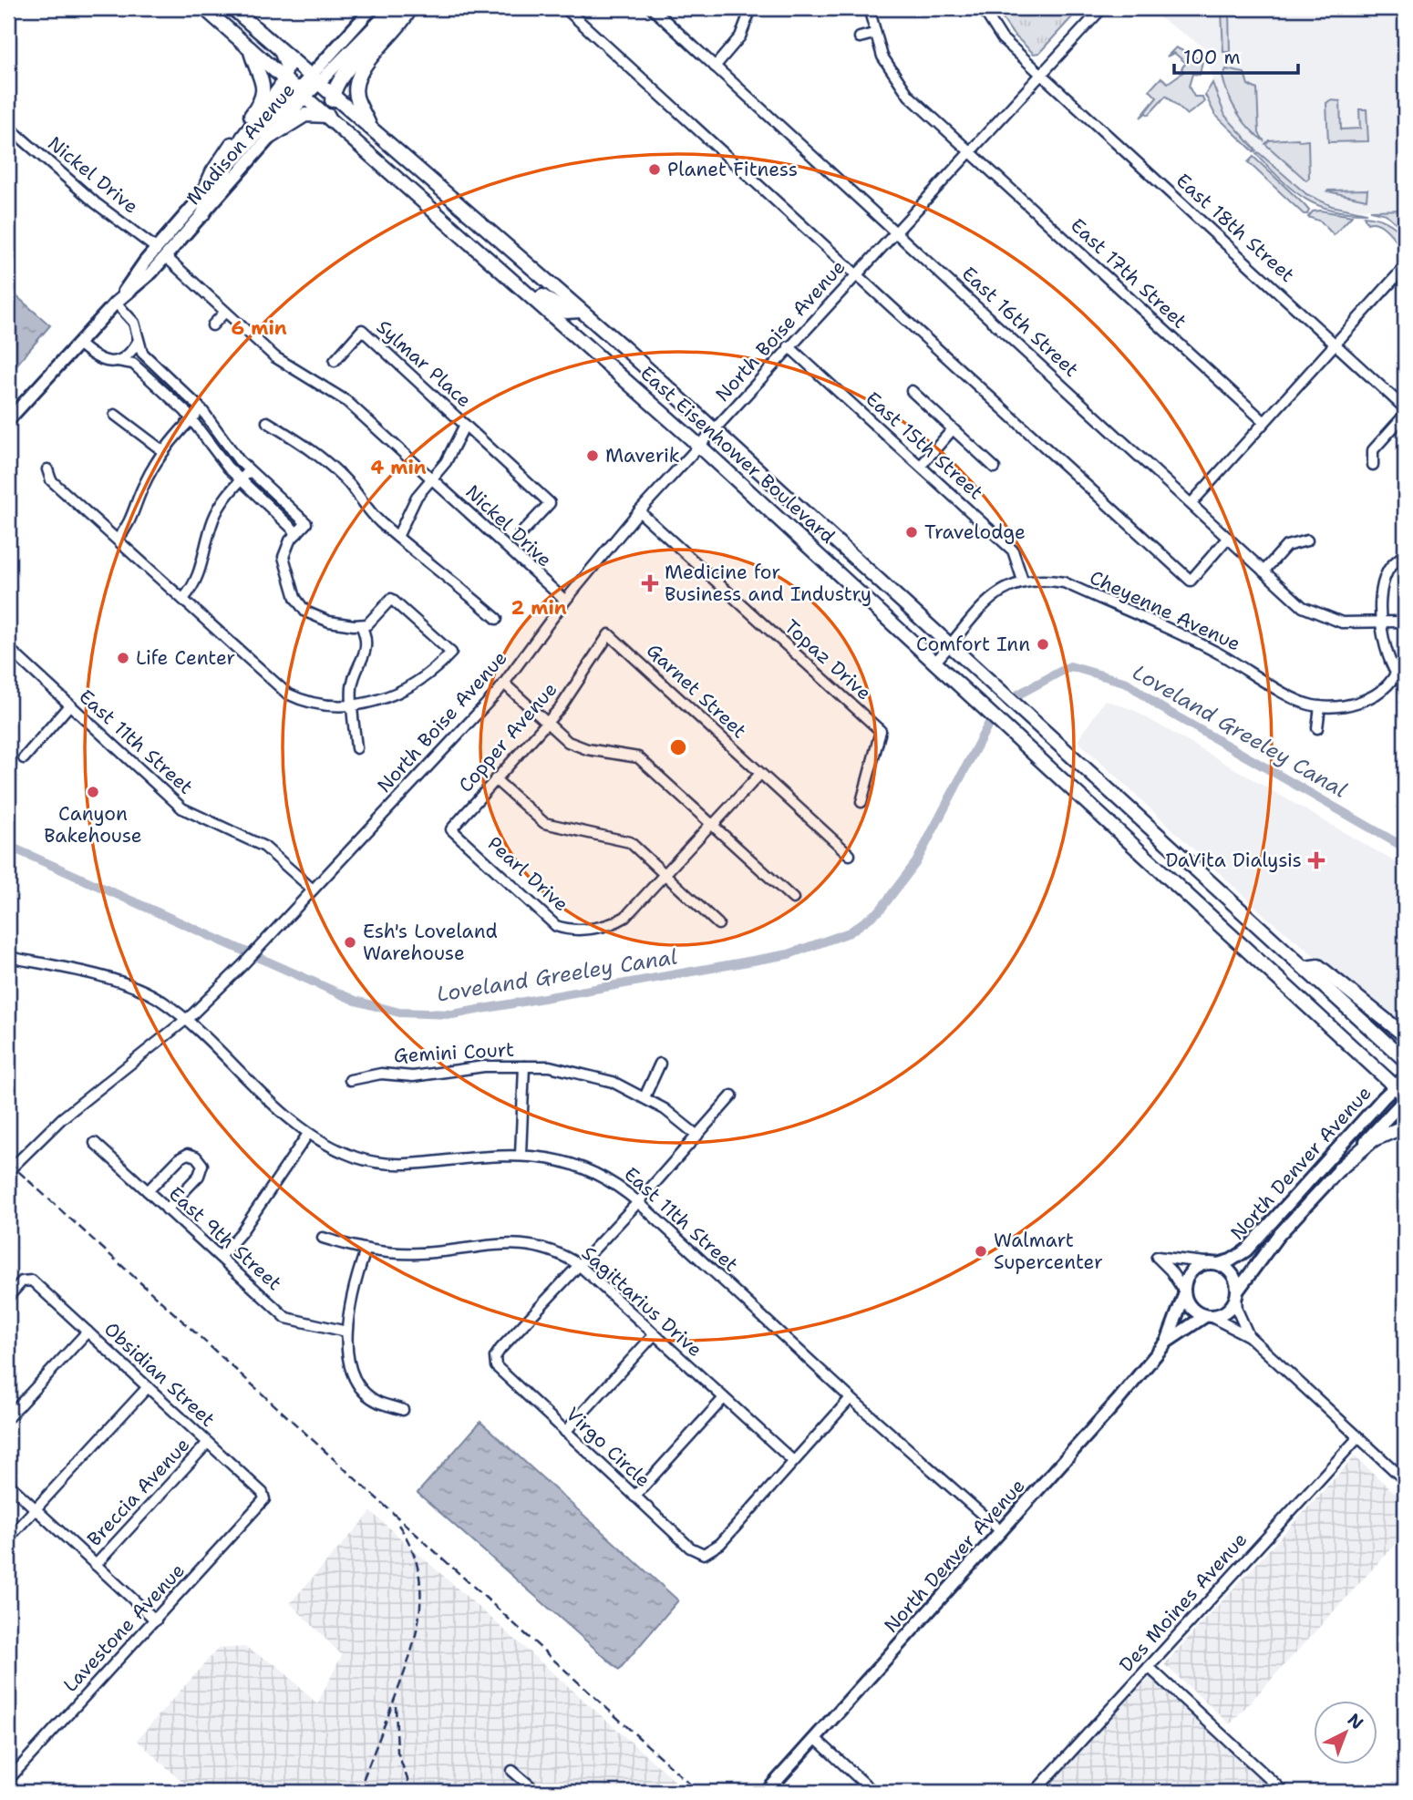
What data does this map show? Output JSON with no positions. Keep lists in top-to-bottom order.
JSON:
{
  "streets": {
    "highway": ["East Eisenhower Boulevard"],
    "main road": ["Madison Avenue", "North Denver Avenue"],
    "street": [
      "Nickel Drive",
      "East 18th Street",
      "East 17th Street",
      "East 16th Street",
      "North Boise Avenue",
      "Sylmar Place",
      "East 15th Street",
      "Cheyenne Avenue",
      "Topaz Drive",
      "Garnet Street",
      "Copper Avenue",
      "East 11th Street",
      "Pearl Drive",
      "Gemini Court",
      "East 9th Street",
      "Sagittarius Drive",
      "Obsidian Street",
      "Virgo Circle",
      "Breccia Avenue",
      "Des Moines Avenue",
      "Lavestone Avenue"
    ]
  },
  "crossings": [
    ["Madison Avenue", "Nickel Drive"],
    ["Madison Avenue", "East Eisenhower Boulevard"],
    ["Nickel Drive", "North Boise Avenue"],
    ["Nickel Drive", "Sylmar Place"],
    ["East 18th Street", "North Boise Avenue"],
    ["East 17th Street", "North Boise Avenue"],
    ["East 16th Street", "North Boise Avenue"],
    ["North Boise Avenue", "East 15th Street"],
    ["North Boise Avenue", "East Eisenhower Boulevard"],
    ["North Boise Avenue", "Topaz Drive"],
    ["North Boise Avenue", "East 11th Street"],
    ["East 15th Street", "Cheyenne Avenue"],
    ["East Eisenhower Boulevard", "Cheyenne Avenue"],
    ["East Eisenhower Boulevard", "North Denver Avenue"],
    ["Garnet Street", "Copper Avenue"],
    ["Garnet Street", "Pearl Drive"],
    ["Copper Avenue", "Pearl Drive"],
    ["East 11th Street", "North Denver Avenue"],
    ["East 11th Street", "Virgo Circle"],
    ["Gemini Court", "Virgo Circle"],
    ["Sagittarius Drive", "Virgo Circle"],
    ["Obsidian Street", "Breccia Avenue"],
    ["Obsidian Street", "Lavestone Avenue"]
  ],
  "water": ["Loveland Greeley Canal"],
  "places": {
    "other": [
      "Planet Fitness",
      "Maverik",
      "Travelodge",
      "Comfort Inn",
      "Life Center",
      "Canyon Bakehouse",
      "Esh's Loveland Warehouse",
      "Walmart Supercenter"
    ],
    "health": ["Medicine for Business and Industry", "DaVita Dialysis"]
  },
  "scale_bar": "100 m",
  "north": "top right",
  "rings": ["6 min", "4 min", "2 min"]
}
